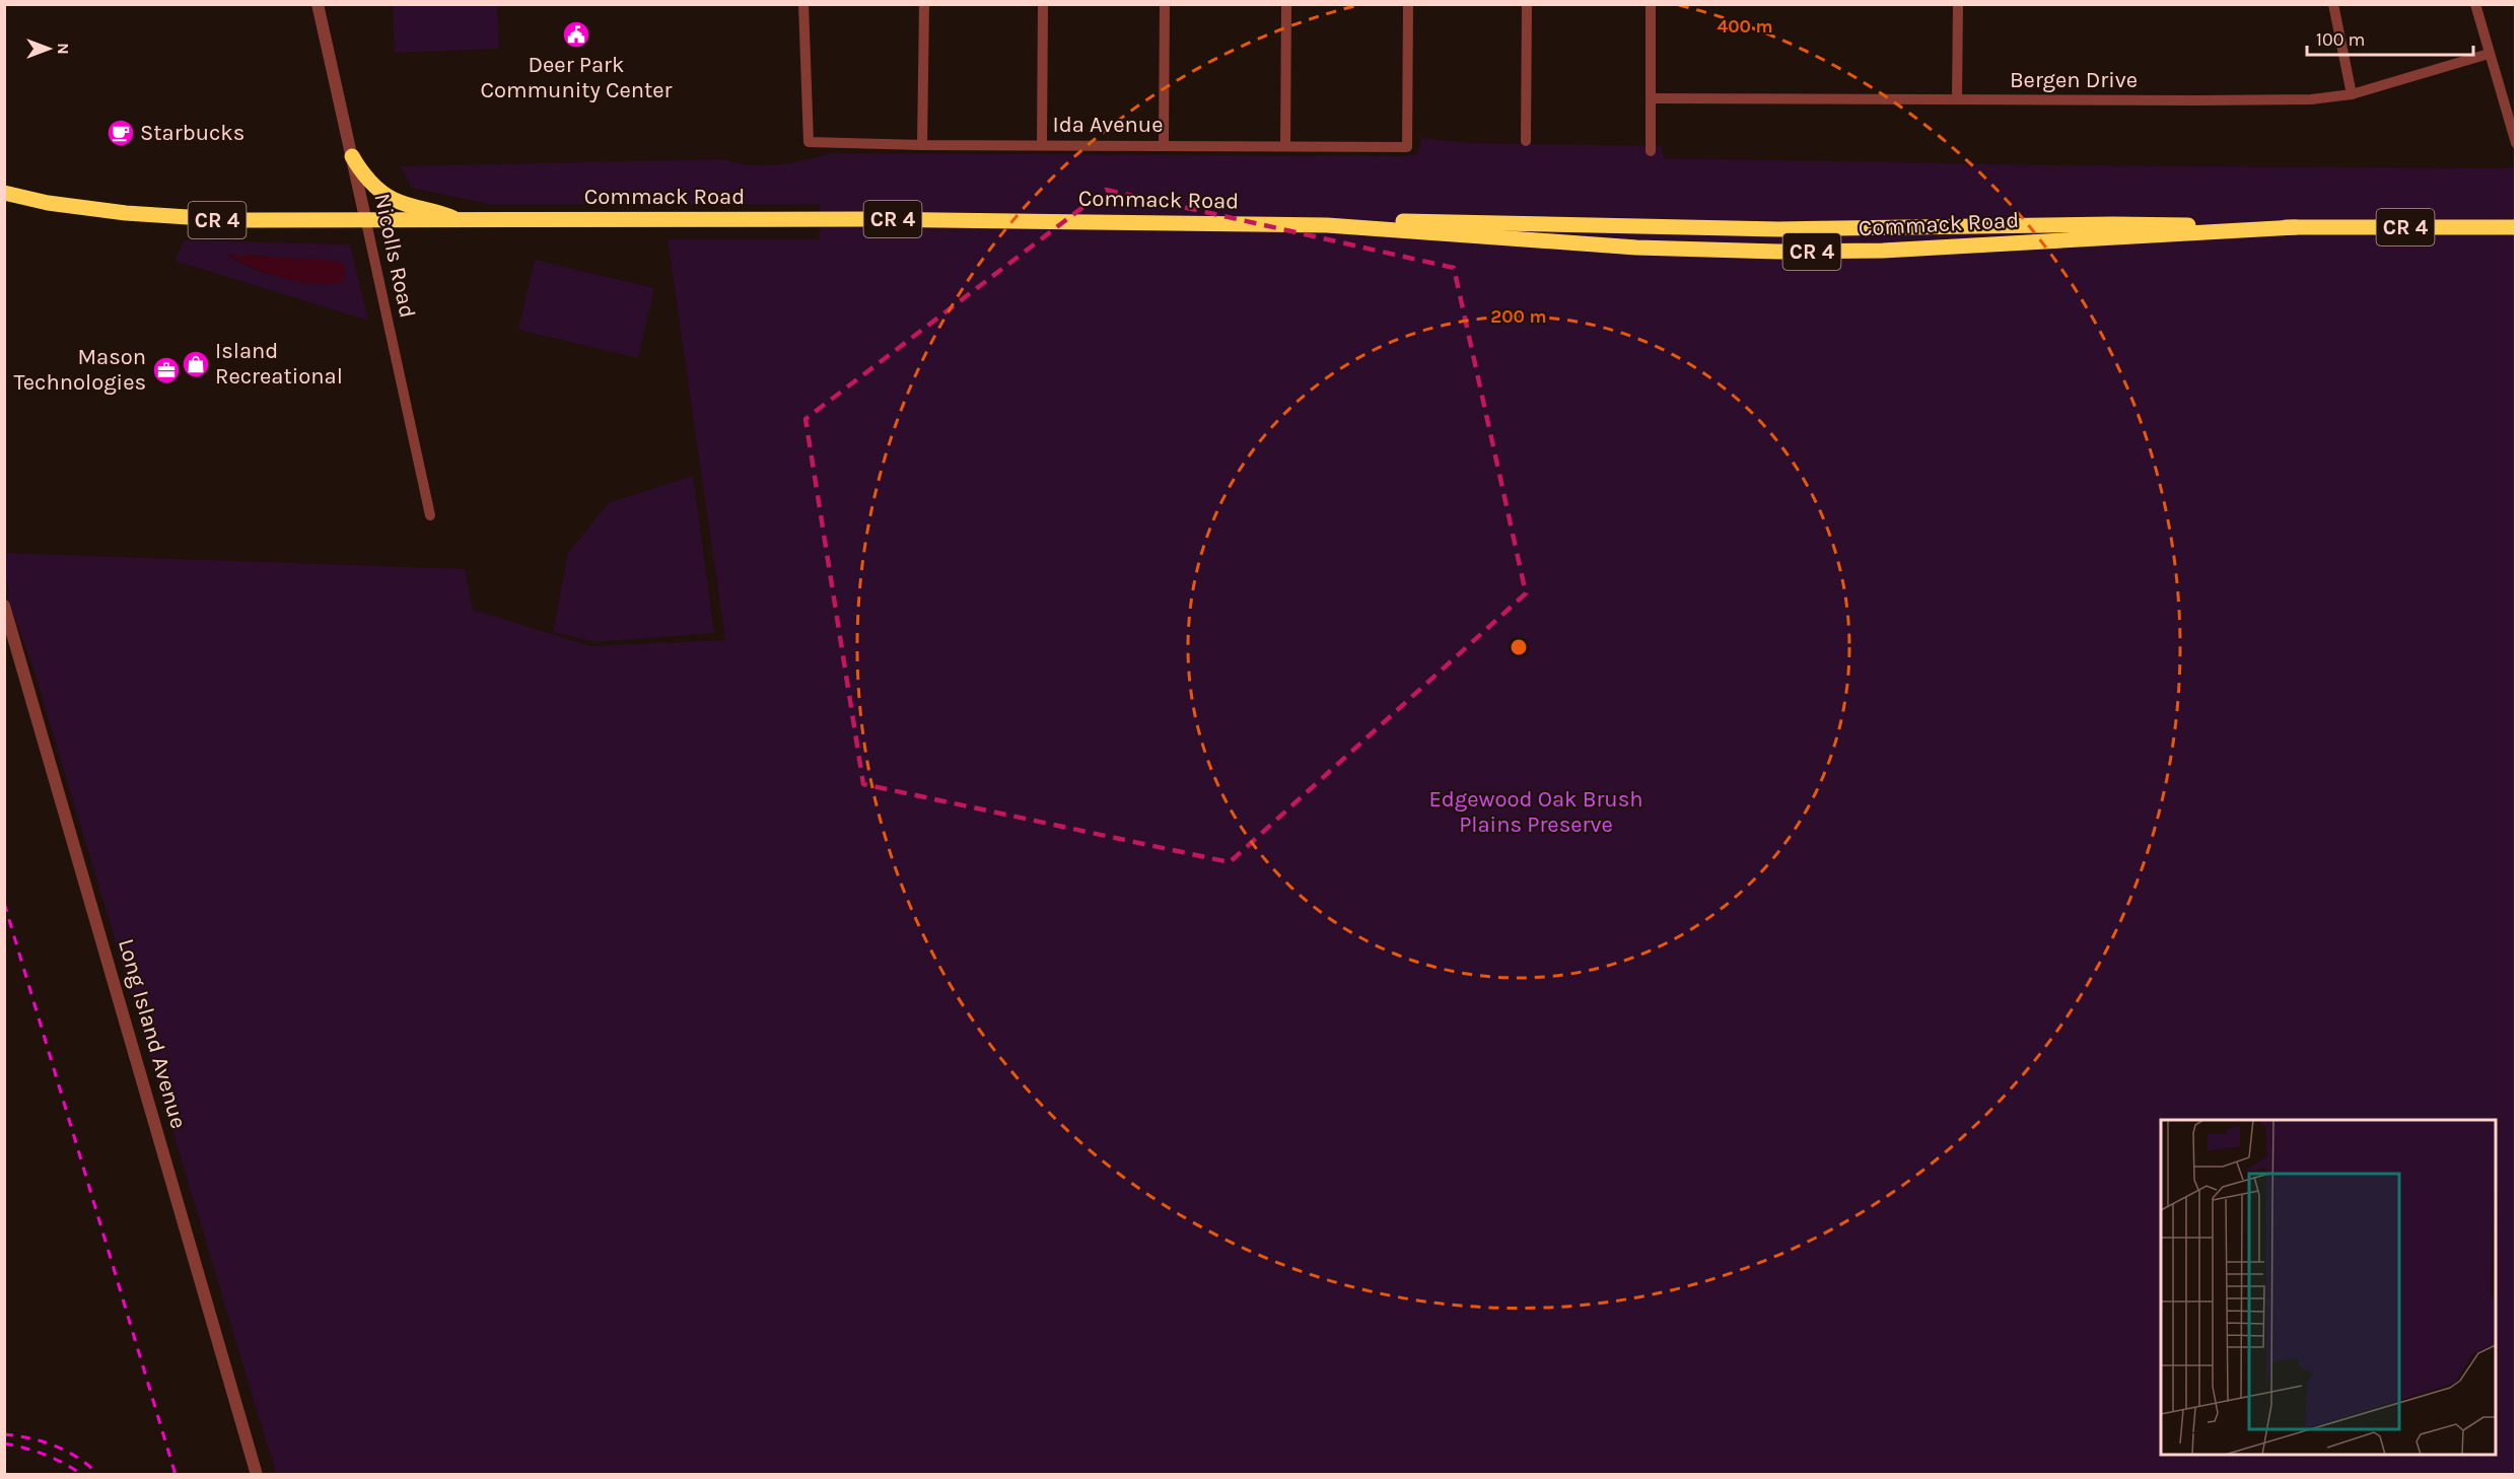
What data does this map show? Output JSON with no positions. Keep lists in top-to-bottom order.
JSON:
{
  "streets": {
    "main road": ["Commack Road", "CR 4"],
    "street": [
      "Bergen Drive",
      "Ida Avenue",
      "Nicolls Road",
      "Long Island Avenue"
    ]
  },
  "crossings": [
    ["Commack Road", "Nicolls Road"]
  ],
  "parks": ["Edgewood Oak Brush Plains Preserve"],
  "places": {
    "public building": ["Deer Park Community Center"],
    "cafe": ["Starbucks"],
    "shop": ["Island Recreational"],
    "office": ["Mason Technologies"]
  },
  "scale_bar": "100 m",
  "north": "right",
  "rings": ["400 m", "200 m"]
}
